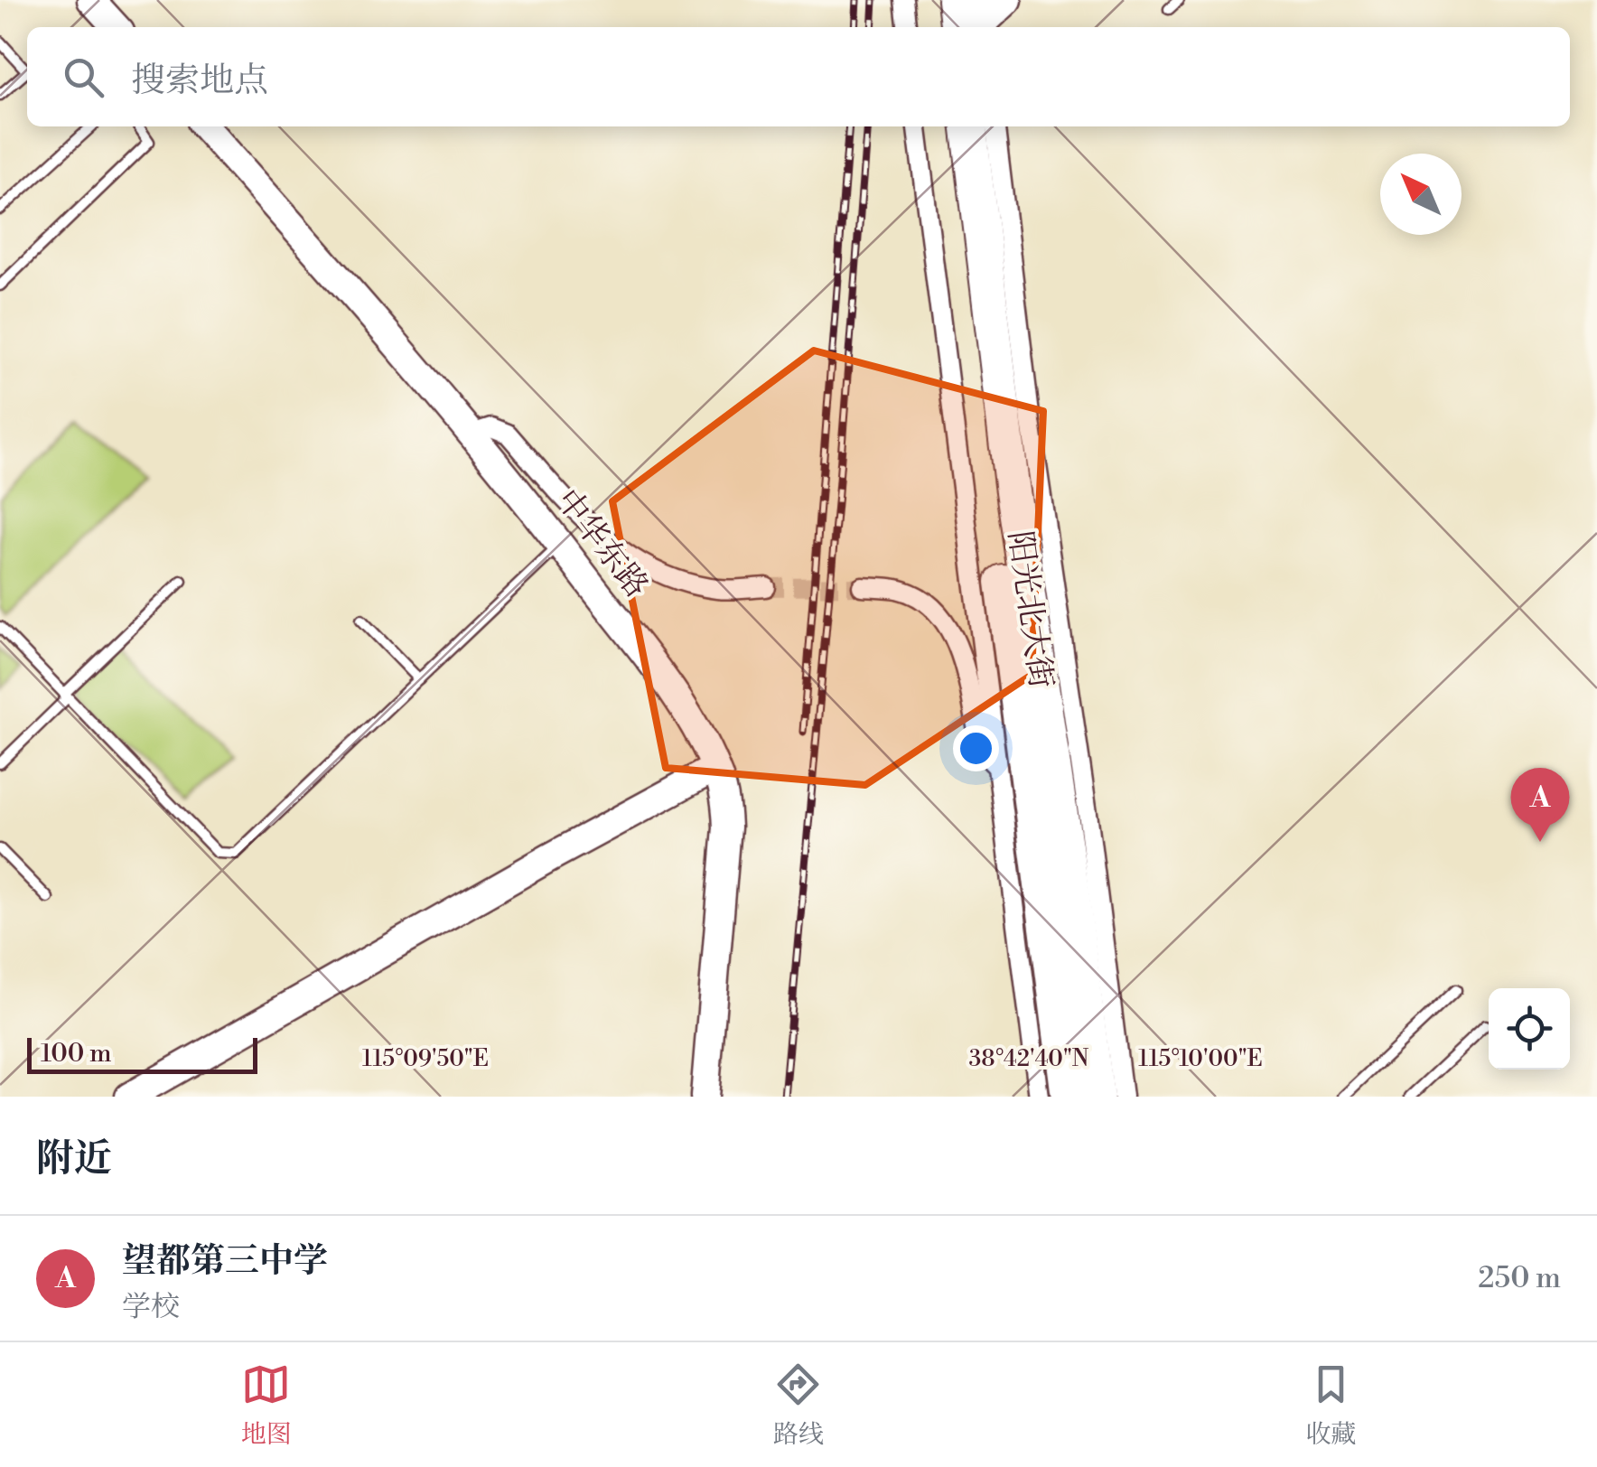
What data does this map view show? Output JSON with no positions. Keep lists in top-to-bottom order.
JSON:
{
  "streets": {
    "highway": ["阳光北大街"],
    "street": ["中华东路"]
  },
  "scale_bar": "100 m",
  "north": "top left",
  "page": {
    "search": "搜索地点",
    "pins": "A",
    "scale": "100 m",
    "heading": "附近",
    "list": [
      {
        "mark": "A",
        "name": "望都第三中学",
        "note": "学校",
        "value": "250 m"
      }
    ],
    "nav": ["地图", "路线", "收藏"]
  },
  "coordinates": ["115°09'50\"E", "115°10'00\"E", "38°42'40\"N"]
}
